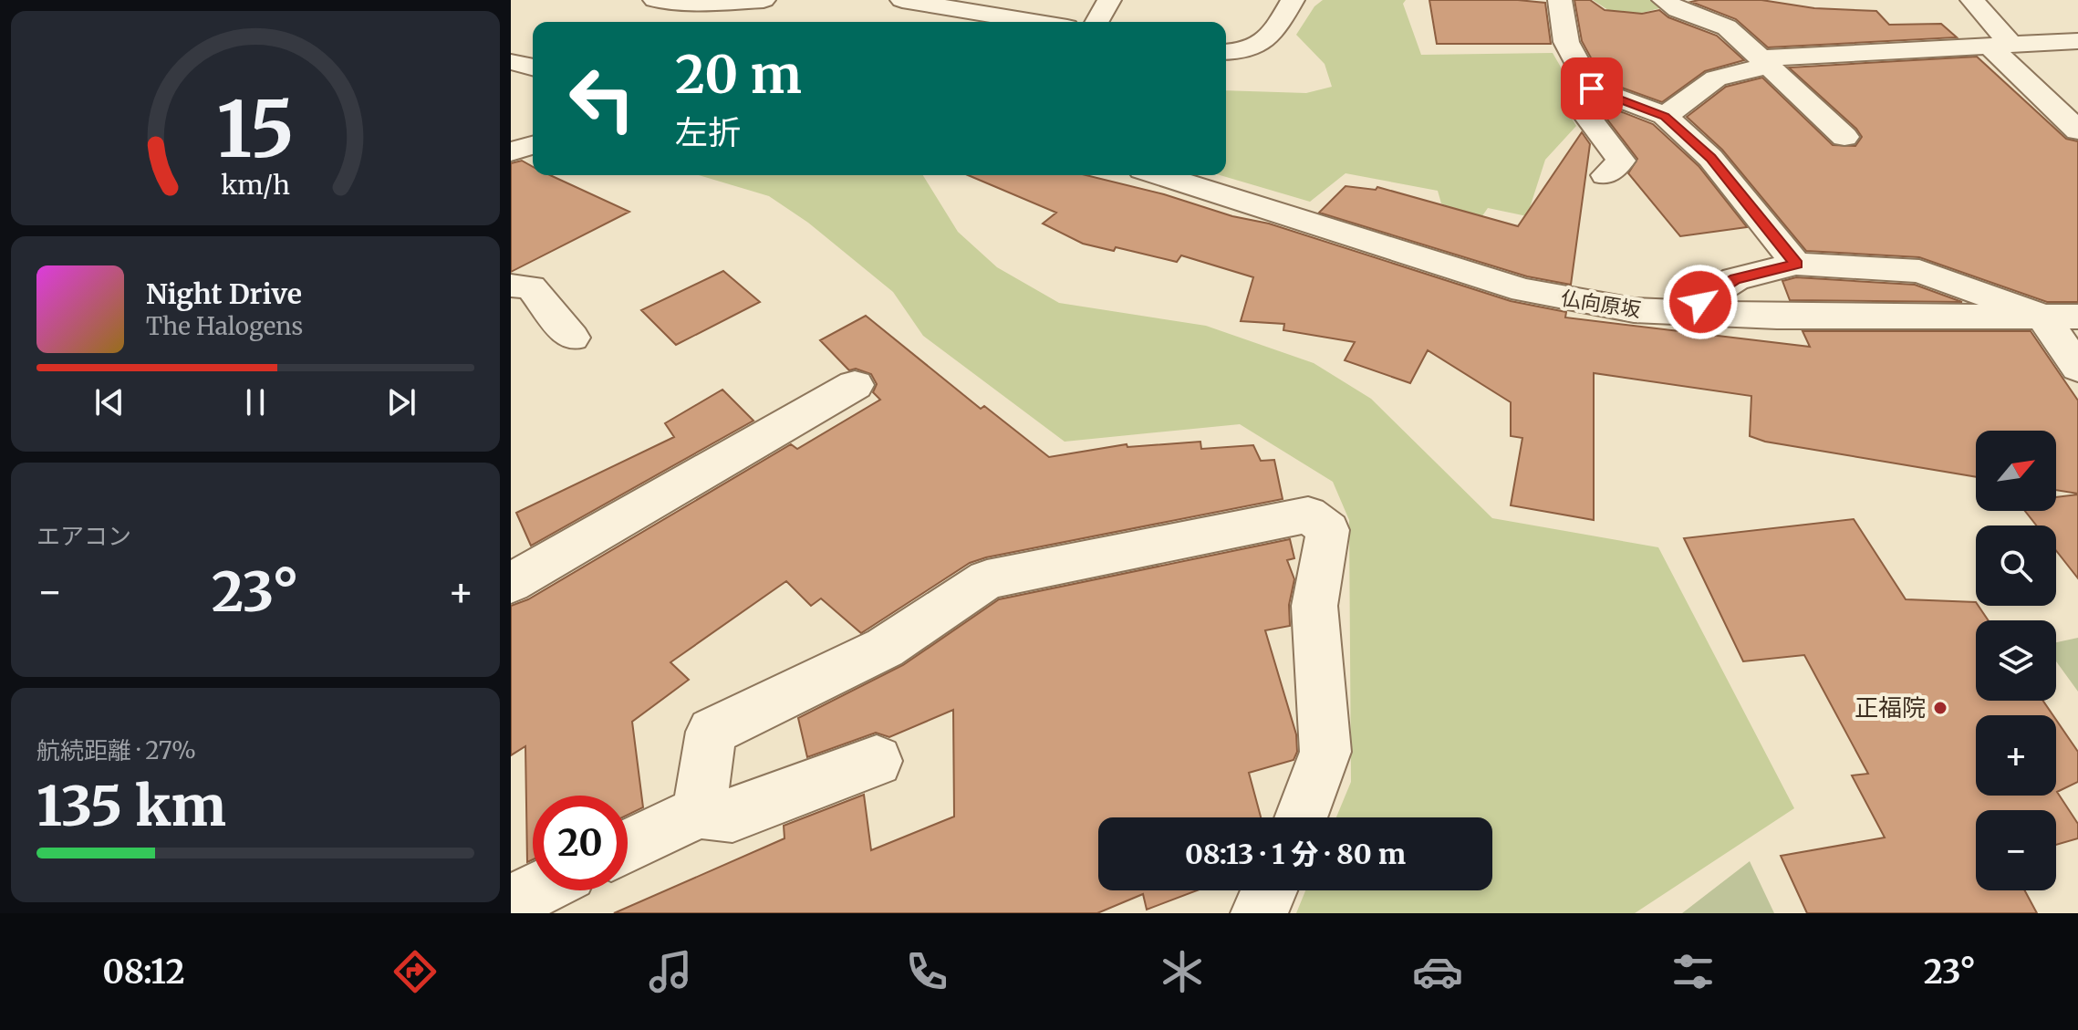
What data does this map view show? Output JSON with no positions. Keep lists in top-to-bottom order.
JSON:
{
  "streets": {
    "street": ["仏向原坂"]
  },
  "places": ["正福院"],
  "north": "top right",
  "page": {
    "turn": ["20 m", "左折"],
    "song": ["Night Drive", "The Halogens"],
    "map_buttons": ["+", "−"],
    "tile": [
      "エアコン",
      ["航続距離 · 27%", "135 km"]
    ],
    "heat": ["−", "23°", "+"],
    "limit": "20",
    "trip": "08:13 · 1 分 · 80 m",
    "tabs": ["08:12", "23°"],
    "gauge": ["15", "km/h"]
  }
}
